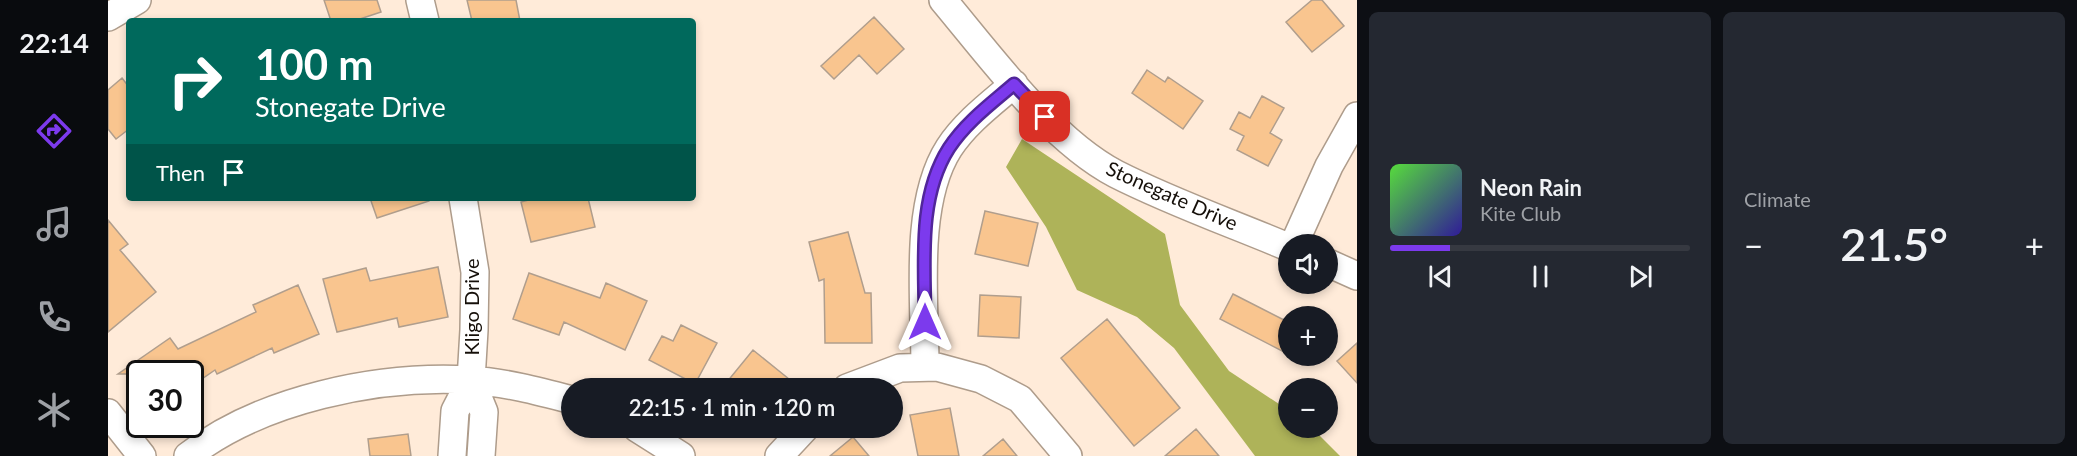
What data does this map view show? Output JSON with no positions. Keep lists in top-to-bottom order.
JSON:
{
  "streets": {
    "street": ["Stonegate Drive", "Kligo Drive"]
  },
  "page": {
    "tabs": "22:14",
    "tile": "Climate",
    "turn": ["100 m", "Stonegate Drive"],
    "then": "Then",
    "song": ["Neon Rain", "Kite Club"],
    "heat": ["−", "21.5°", "+"],
    "map_buttons": ["+", "−"],
    "limit": "30",
    "trip": "22:15 · 1 min · 120 m"
  }
}
